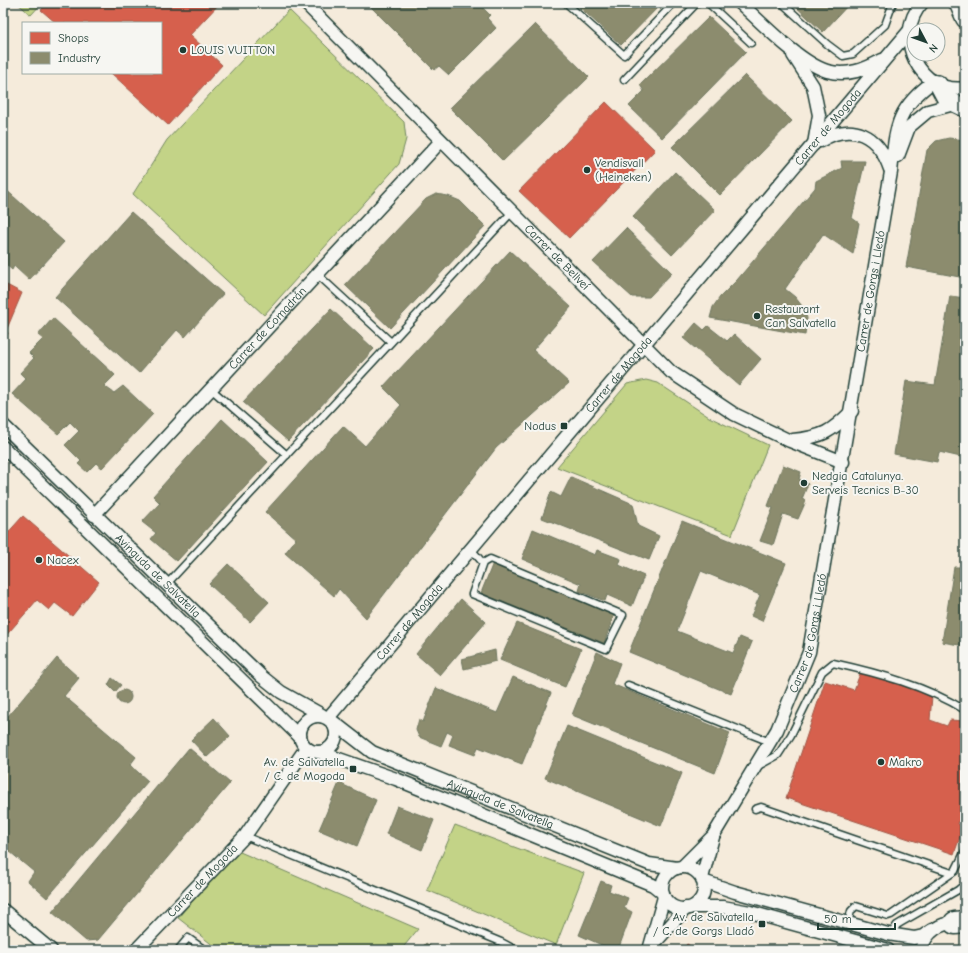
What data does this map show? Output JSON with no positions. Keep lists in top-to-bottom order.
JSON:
{
  "streets": {
    "street": [
      "Carrer de Mogoda",
      "Carrer de Bellveí",
      "Carrer de Gorgs i Lledó",
      "Carrer de Comadrán",
      "Avinguda de Salvatella"
    ]
  },
  "crossings": [
    ["Carrer de Mogoda", "Carrer de Bellveí"],
    ["Carrer de Mogoda", "Avinguda de Salvatella"],
    ["Carrer de Bellveí", "Carrer de Gorgs i Lledó"],
    ["Carrer de Bellveí", "Carrer de Comadrán"],
    ["Carrer de Gorgs i Lledó", "Avinguda de Salvatella"],
    ["Carrer de Comadrán", "Avinguda de Salvatella"]
  ],
  "places": {
    "other": [
      "LOUIS VUITTON",
      "Vendisvall (Heineken)",
      "Restaurant Can Salvatella",
      "Nedgia Catalunya. Serveis Tecnics B-30",
      "Nacex",
      "Makro"
    ],
    "transit": ["Nodus", "Av. de Salvatella / C. de Mogoda", "Av. de Salvatella / C. de Gorgs Lladó"]
  },
  "legend": ["Shops", "Industry"],
  "scale_bar": "50 m",
  "north": "bottom right"
}
